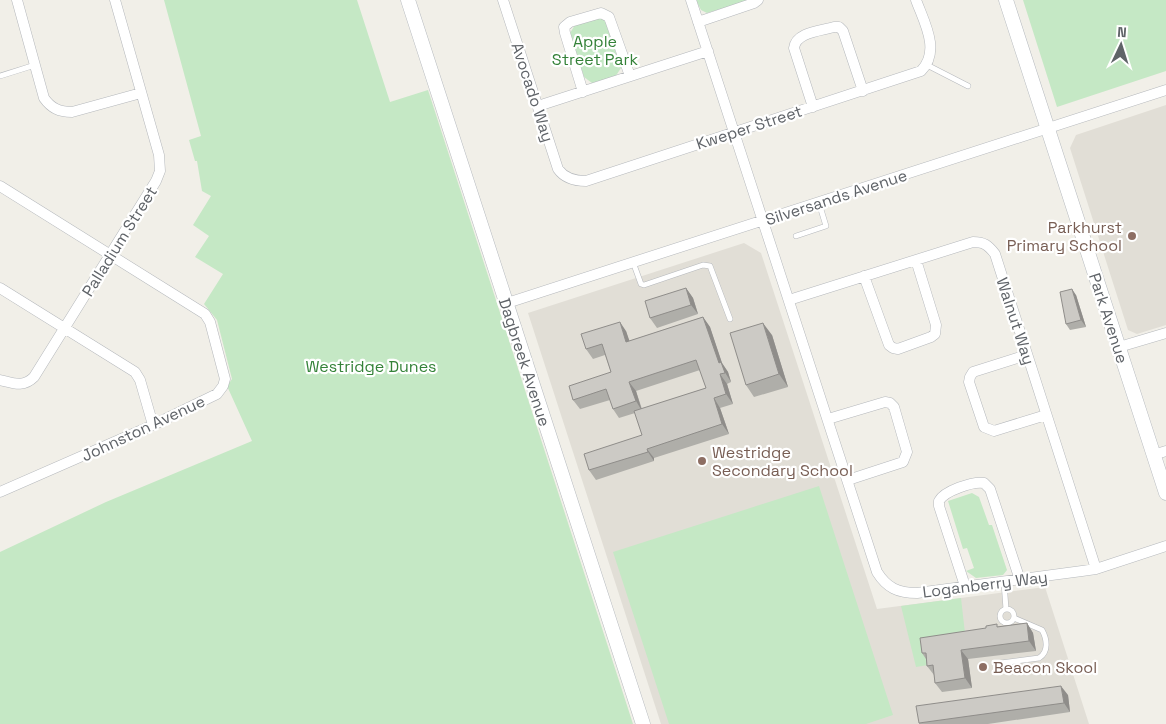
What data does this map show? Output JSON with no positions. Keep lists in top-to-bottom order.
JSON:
{
  "streets": {
    "street": [
      "Avocado Way",
      "Kweper Street",
      "Silversands Avenue",
      "Palladium Street",
      "Park Avenue",
      "Walnut Way",
      "Dagbreek Avenue",
      "Johnston Avenue",
      "Loganberry Way"
    ]
  },
  "crossings": [
    ["Avocado Way", "Kweper Street"],
    ["Kweper Street", "Loganberry Way"],
    ["Silversands Avenue", "Park Avenue"],
    ["Silversands Avenue", "Dagbreek Avenue"],
    ["Silversands Avenue", "Loganberry Way"],
    ["Palladium Street", "Johnston Avenue"],
    ["Walnut Way", "Loganberry Way"]
  ],
  "parks": ["Apple Street Park", "Westridge Dunes"],
  "places": ["Parkhurst Primary School", "Westridge Secondary School", "Beacon Skool"],
  "north": "top"
}
